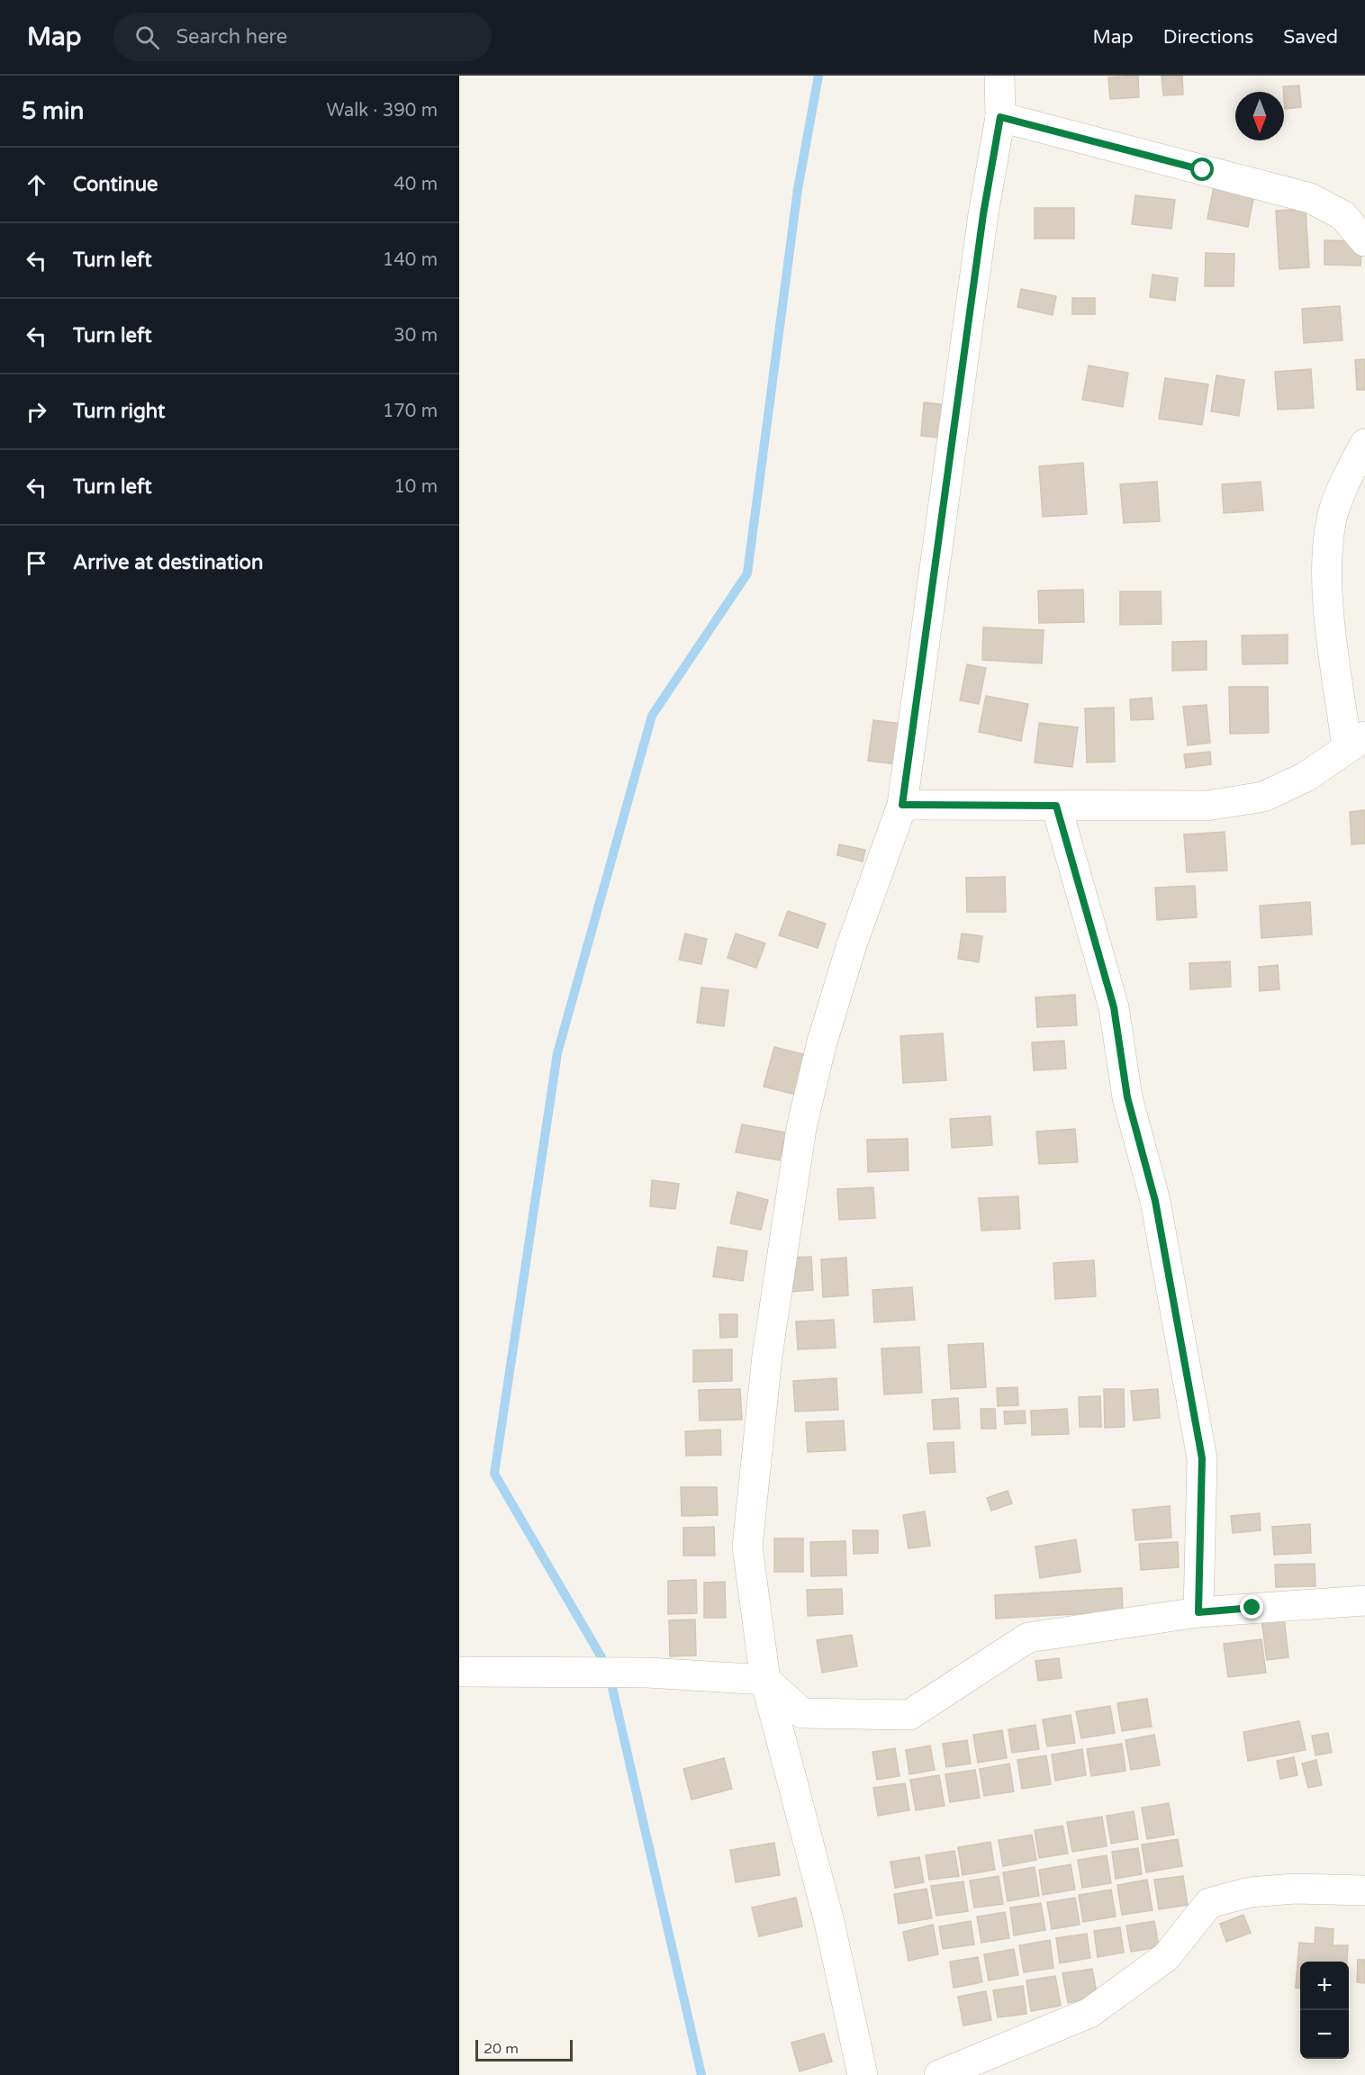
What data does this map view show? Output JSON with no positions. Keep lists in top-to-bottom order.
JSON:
{
  "scale_bar": "20 m",
  "north": "bottom",
  "page": {
    "header": "Map",
    "search": "Search here",
    "nav": ["Map", "Directions", "Saved"],
    "heading": ["5 min", "Walk · 390 m"],
    "list": [
      ["Continue", "40 m"],
      ["Turn left", "140 m"],
      ["Turn left", "30 m"],
      ["Turn right", "170 m"],
      ["Turn left", "10 m"],
      "Arrive at destination"
    ],
    "map_buttons": ["+", "−"],
    "scale": "20 m"
  }
}
